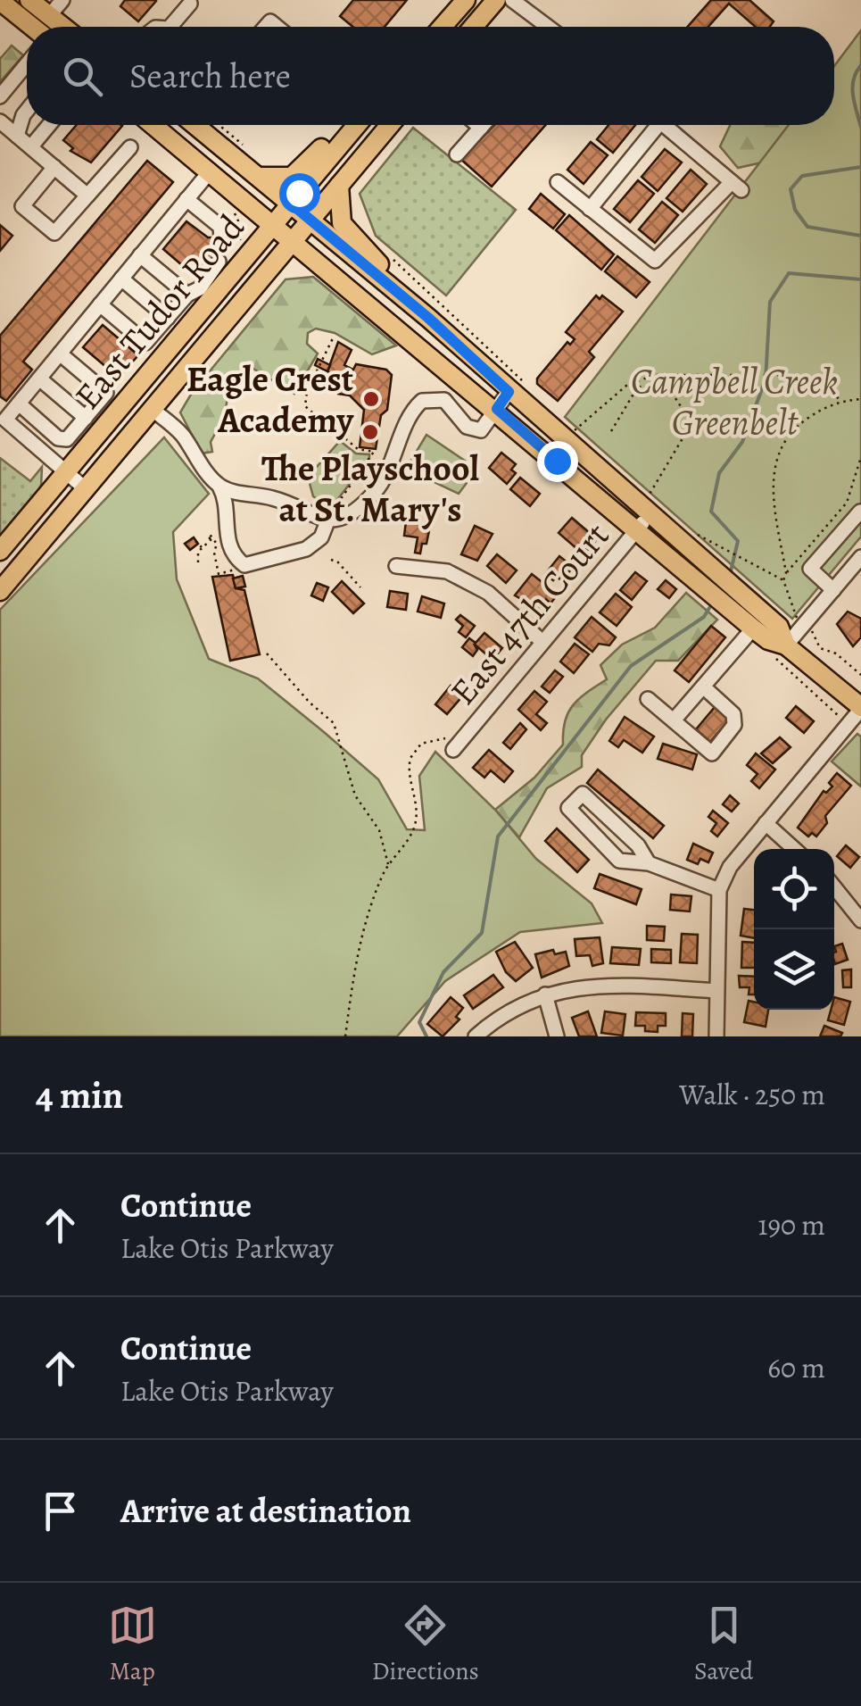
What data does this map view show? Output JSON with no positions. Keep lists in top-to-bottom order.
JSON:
{
  "streets": {
    "main road": ["East Tudor Road"],
    "street": ["East 47th Court"]
  },
  "parks": ["Campbell Creek Greenbelt"],
  "places": ["Eagle Crest Academy", "The Playschool at St. Mary's"],
  "page": {
    "search": "Search here",
    "heading": ["4 min", "Walk · 250 m"],
    "list": [
      ["Continue", "Lake Otis Parkway", "190 m"],
      ["Continue", "Lake Otis Parkway", "60 m"],
      "Arrive at destination"
    ],
    "nav": ["Map", "Directions", "Saved"]
  }
}
